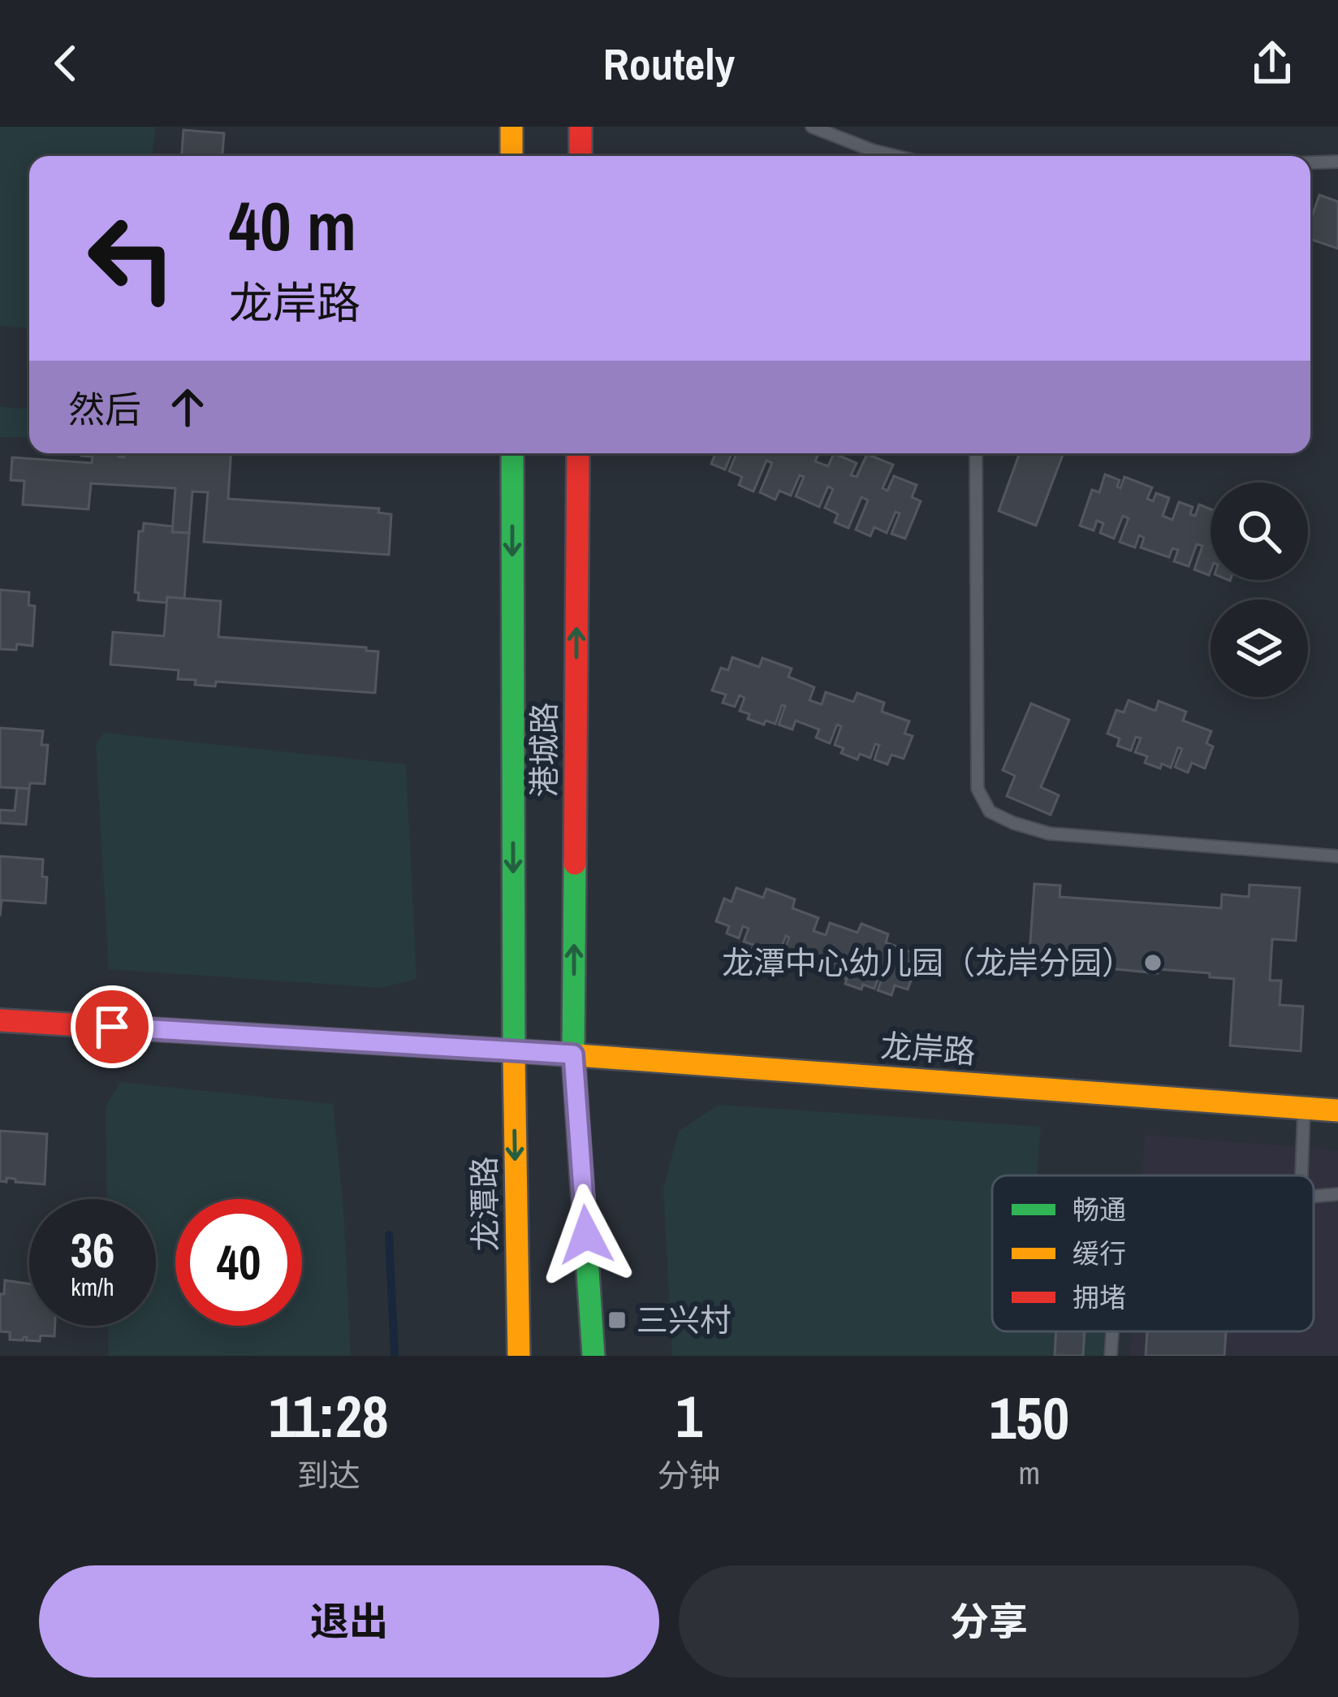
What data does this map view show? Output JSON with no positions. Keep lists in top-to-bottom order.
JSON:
{
  "streets": {
    "street": ["港城路", "龙岸路", "龙潭路"]
  },
  "crossings": [
    ["港城路", "龙岸路"],
    ["港城路", "龙潭路"],
    ["龙岸路", "龙潭路"]
  ],
  "places": {
    "other": ["龙潭中心幼儿园（龙岸分园）"],
    "transit": ["三兴村"]
  },
  "legend": ["畅通", "缓行", "拥堵"],
  "page": {
    "header": "Routely",
    "turn": ["40 m", "龙岸路"],
    "then": "然后",
    "speed": "36 km/h",
    "limit": "40",
    "eta": [
      "11:28",
      "到达",
      "1",
      "分钟",
      "150",
      "m"
    ],
    "buttons": ["退出", "分享"]
  }
}
